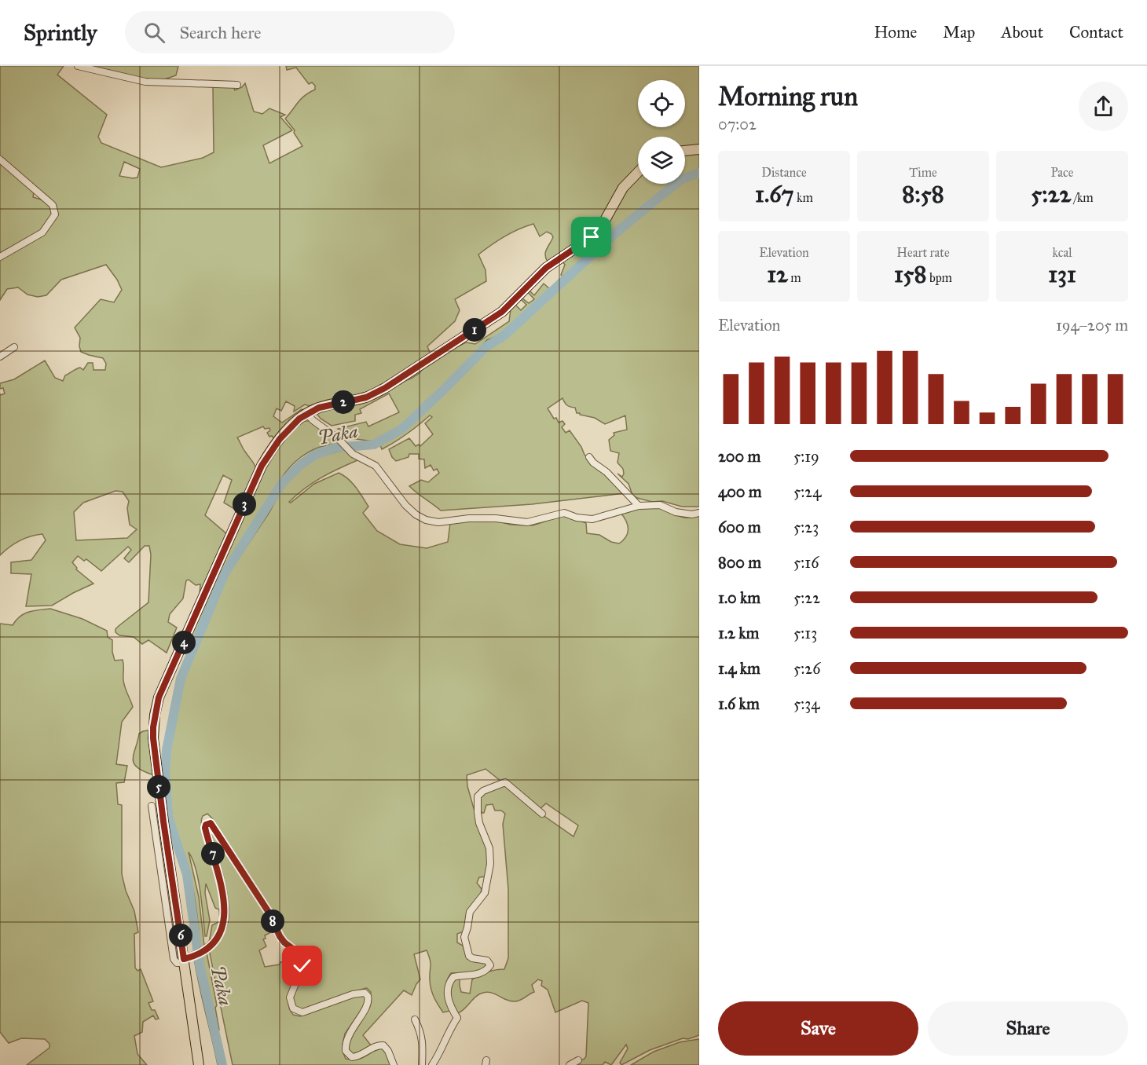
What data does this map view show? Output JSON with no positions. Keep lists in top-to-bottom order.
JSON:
{
  "water": ["Paka"],
  "page": {
    "header": "Sprintly",
    "search": "Search here",
    "nav": [
      "Home",
      "Map",
      "About",
      "Contact"
    ],
    "heading": ["Morning run", "07:02"],
    "stats": [
      ["Distance", "1.67 km"],
      ["Time", "8:58"],
      ["Pace", "5:22 /km"],
      ["Elevation", "12 m"],
      ["Heart rate", "158 bpm"],
      ["kcal", "131"]
    ],
    "chart": ["Elevation", "194–205 m"],
    "pins": [
      "1",
      "2",
      "3",
      "4",
      "5",
      "7",
      "8",
      "6"
    ],
    "list": [
      {
        "name": "200 m",
        "note": "5:19"
      },
      {
        "name": "400 m",
        "note": "5:24"
      },
      {
        "name": "600 m",
        "note": "5:23"
      },
      {
        "name": "800 m",
        "note": "5:16"
      },
      {
        "name": "1.0 km",
        "note": "5:22"
      },
      {
        "name": "1.2 km",
        "note": "5:13"
      },
      {
        "name": "1.4 km",
        "note": "5:26"
      },
      {
        "name": "1.6 km",
        "note": "5:34"
      }
    ],
    "buttons": ["Save", "Share"]
  }
}
